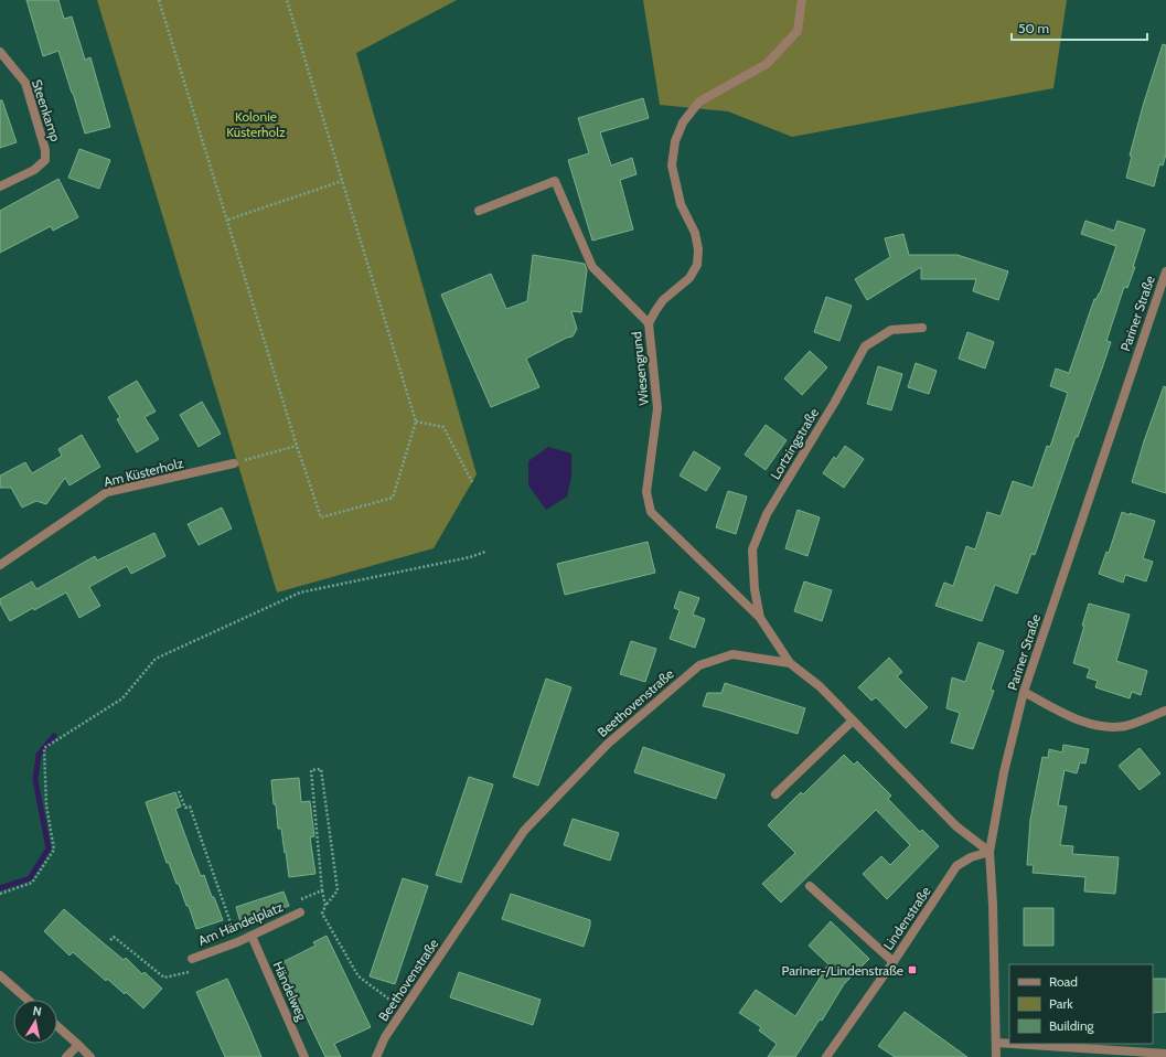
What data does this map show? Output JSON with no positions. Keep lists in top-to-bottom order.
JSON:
{
  "streets": {
    "street": [
      "Steenkamp",
      "Pariner Straße",
      "Wiesengrund",
      "Lortzingstraße",
      "Am Küsterholz",
      "Beethovenstraße",
      "Lindenstraße",
      "Am Händelplatz",
      "Händelweg"
    ]
  },
  "crossings": [
    ["Pariner Straße", "Beethovenstraße"],
    ["Pariner Straße", "Lindenstraße"],
    ["Wiesengrund", "Lortzingstraße"],
    ["Wiesengrund", "Beethovenstraße"],
    ["Beethovenstraße", "Lindenstraße"],
    ["Am Händelplatz", "Händelweg"]
  ],
  "parks": ["Kolonie Küsterholz"],
  "places": {
    "transit": ["Pariner-/Lindenstraße"]
  },
  "legend": ["Road", "Park", "Building"],
  "scale_bar": "50 m",
  "north": "top"
}
